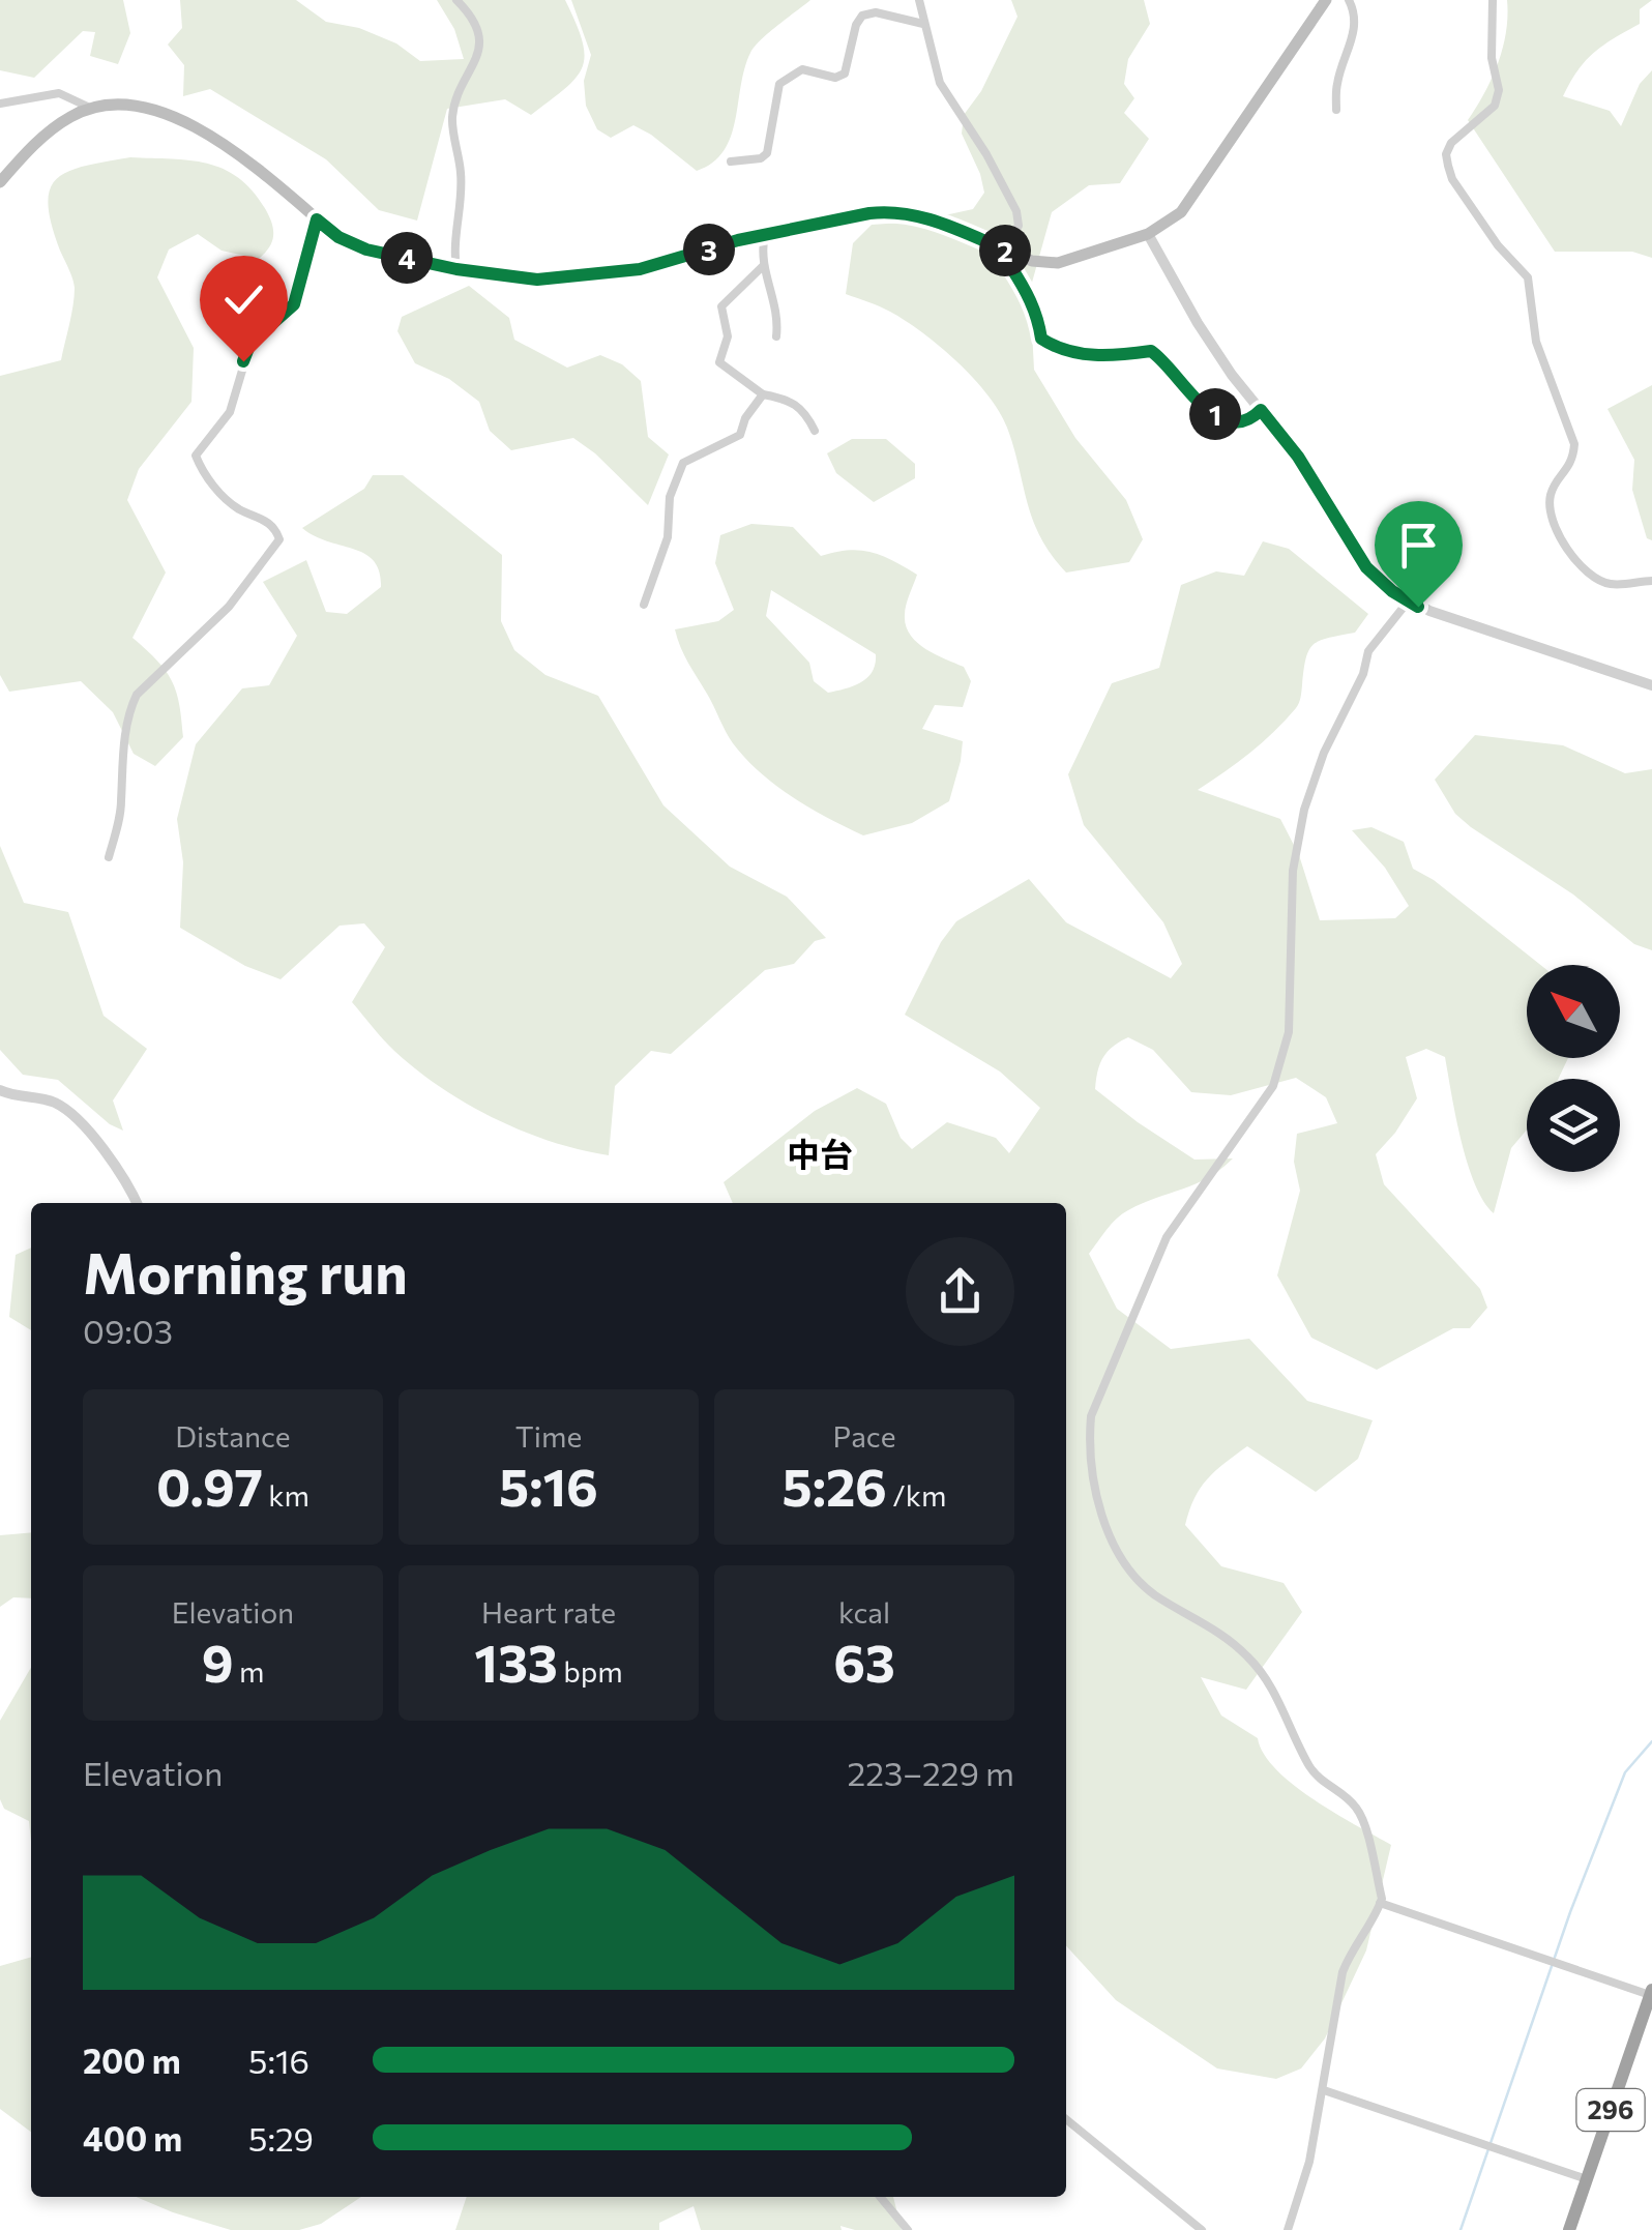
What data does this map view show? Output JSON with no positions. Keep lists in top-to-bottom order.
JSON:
{
  "streets": {
    "highway": ["296"]
  },
  "districts": ["中台"],
  "north": "top left",
  "page": {
    "pins": [
      "3",
      "2",
      "4",
      "1"
    ],
    "heading": ["Morning run", "09:03"],
    "stats": [
      ["Distance", "0.97 km"],
      ["Time", "5:16"],
      ["Pace", "5:26 /km"],
      ["Elevation", "9 m"],
      ["Heart rate", "133 bpm"],
      ["kcal", "63"]
    ],
    "chart": ["Elevation", "223–229 m"],
    "list": [
      {
        "name": "200 m",
        "note": "5:16"
      },
      {
        "name": "400 m",
        "note": "5:29"
      }
    ]
  }
}
